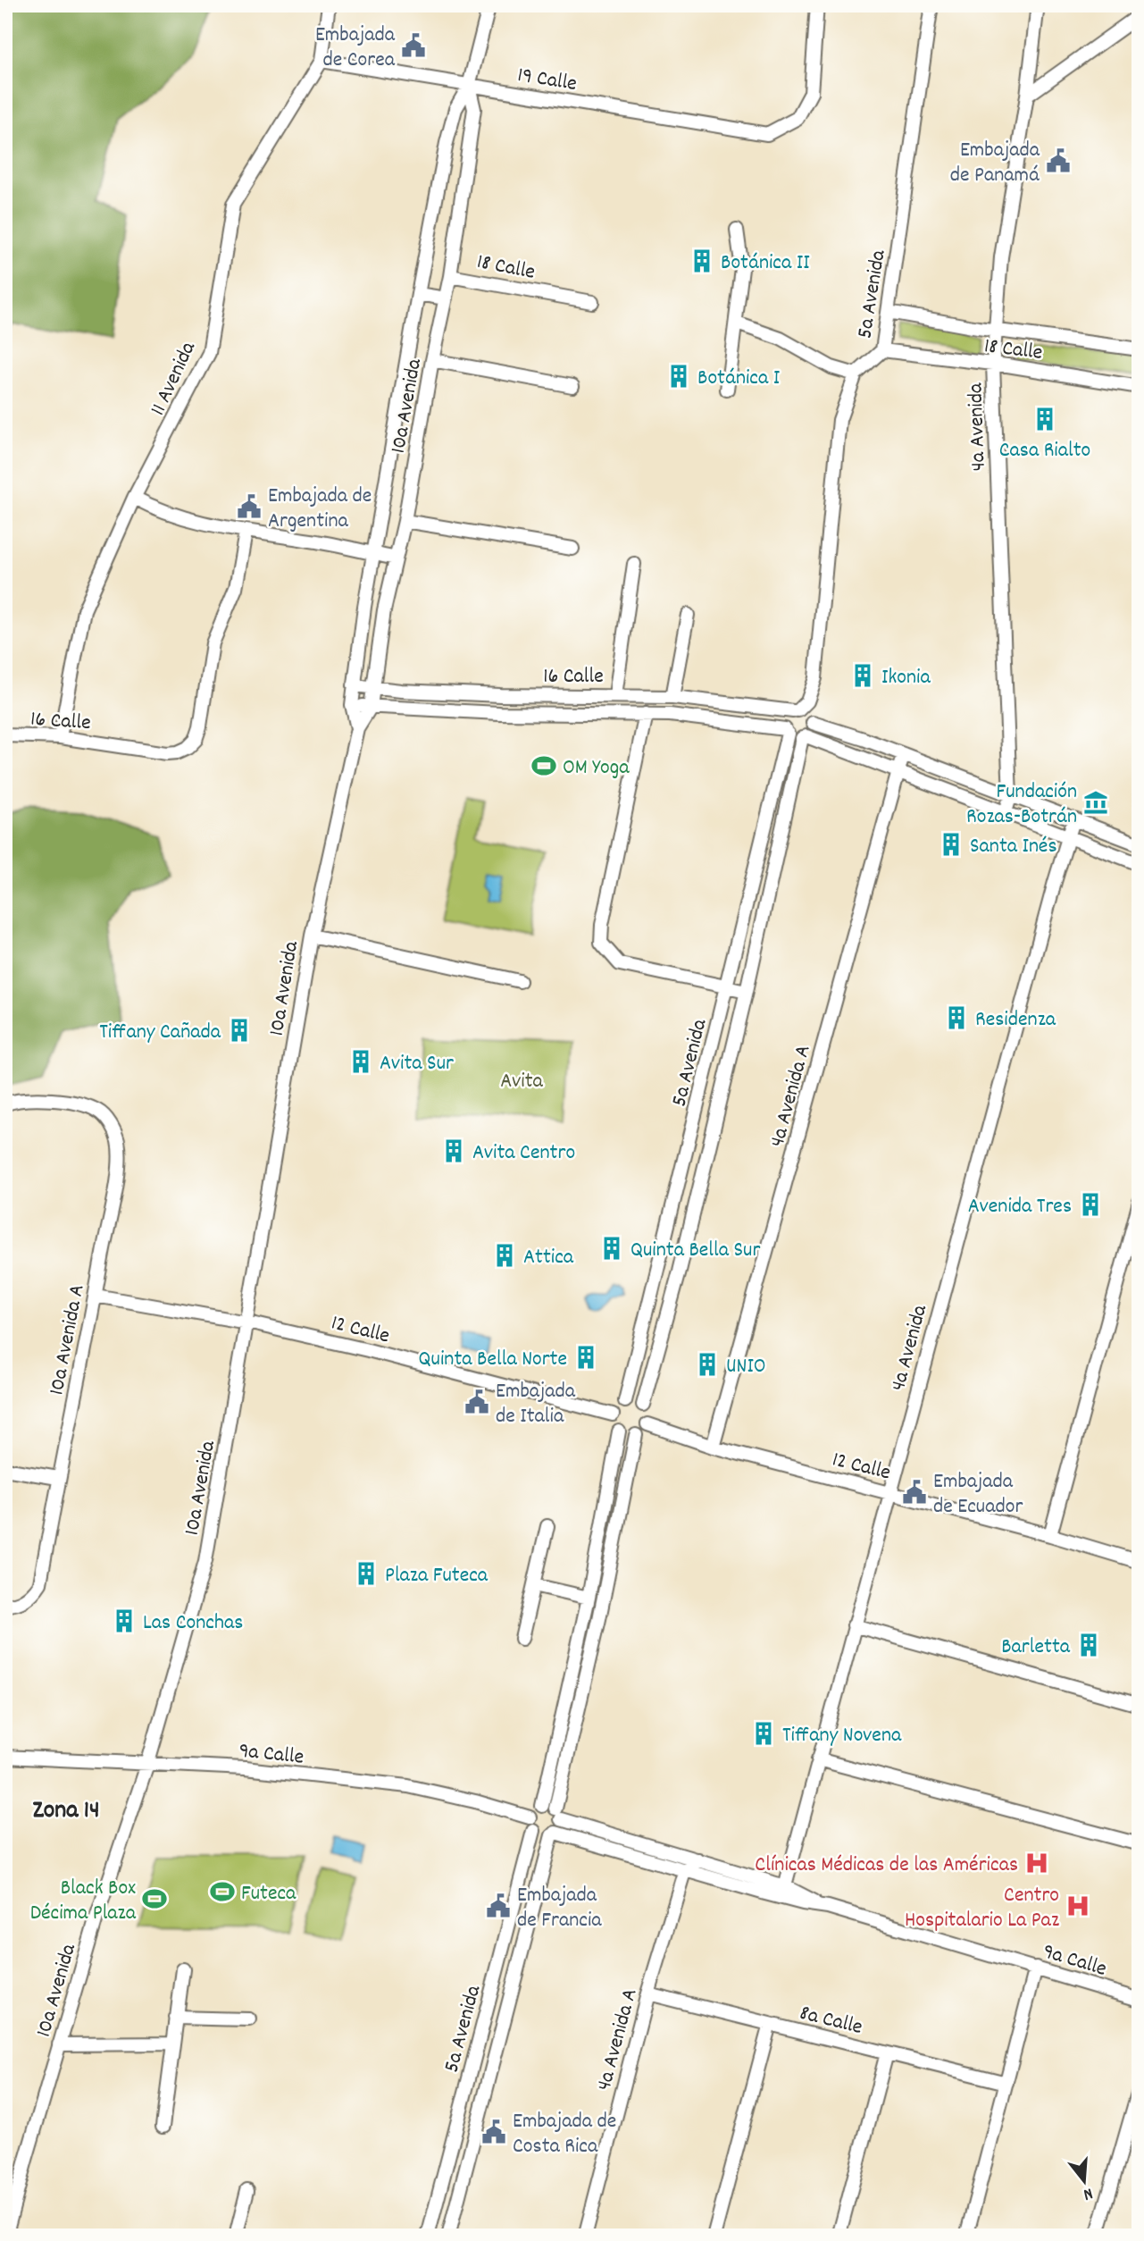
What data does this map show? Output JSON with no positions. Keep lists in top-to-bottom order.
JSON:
{
  "streets": {
    "street": [
      "19 Calle",
      "18 Calle",
      "5a Avenida",
      "11 Avenida",
      "10a Avenida",
      "4a Avenida",
      "16 Calle",
      "4a Avenida A",
      "12 Calle",
      "10a Avenida A",
      "9a Calle",
      "8a Calle"
    ]
  },
  "crossings": [
    ["19 Calle", "11 Avenida"],
    ["19 Calle", "10a Avenida"],
    ["18 Calle", "5a Avenida"],
    ["18 Calle", "10a Avenida"],
    ["18 Calle", "4a Avenida"],
    ["5a Avenida", "16 Calle"],
    ["5a Avenida", "12 Calle"],
    ["5a Avenida", "9a Calle"],
    ["11 Avenida", "16 Calle"],
    ["10a Avenida", "16 Calle"],
    ["10a Avenida", "12 Calle"],
    ["10a Avenida", "9a Calle"],
    ["4a Avenida", "16 Calle"],
    ["4a Avenida", "12 Calle"],
    ["4a Avenida", "9a Calle"],
    ["16 Calle", "4a Avenida A"],
    ["4a Avenida A", "12 Calle"],
    ["4a Avenida A", "9a Calle"],
    ["4a Avenida A", "8a Calle"],
    ["12 Calle", "10a Avenida A"]
  ],
  "districts": ["Zona 14"],
  "parks": ["Avita"],
  "places": {
    "public building": [
      "Embajada de Corea",
      "Embajada de Panamá",
      "Embajada de Argentina",
      "Embajada de Italia",
      "Embajada de Ecuador",
      "Embajada de Francia",
      "Embajada de Costa Rica"
    ],
    "building": [
      "Botánica II",
      "Botánica I",
      "Casa Rialto",
      "Ikonia",
      "Santa Inés",
      "Residenza",
      "Tiffany Cañada",
      "Avita Sur",
      "Avita Centro",
      "Avenida Tres",
      "Quinta Bella Sur",
      "Attica",
      "Quinta Bella Norte",
      "UNIO",
      "Plaza Futeca",
      "Las Conchas",
      "Barletta",
      "Tiffany Novena"
    ],
    "sports": ["OM Yoga", "Futeca", "Black Box Décima Plaza"],
    "museum": ["Fundación Rozas-Botrán"],
    "hospital": ["Clínicas Médicas de las Américas", "Centro Hospitalario La Paz"]
  },
  "north": "bottom"
}
